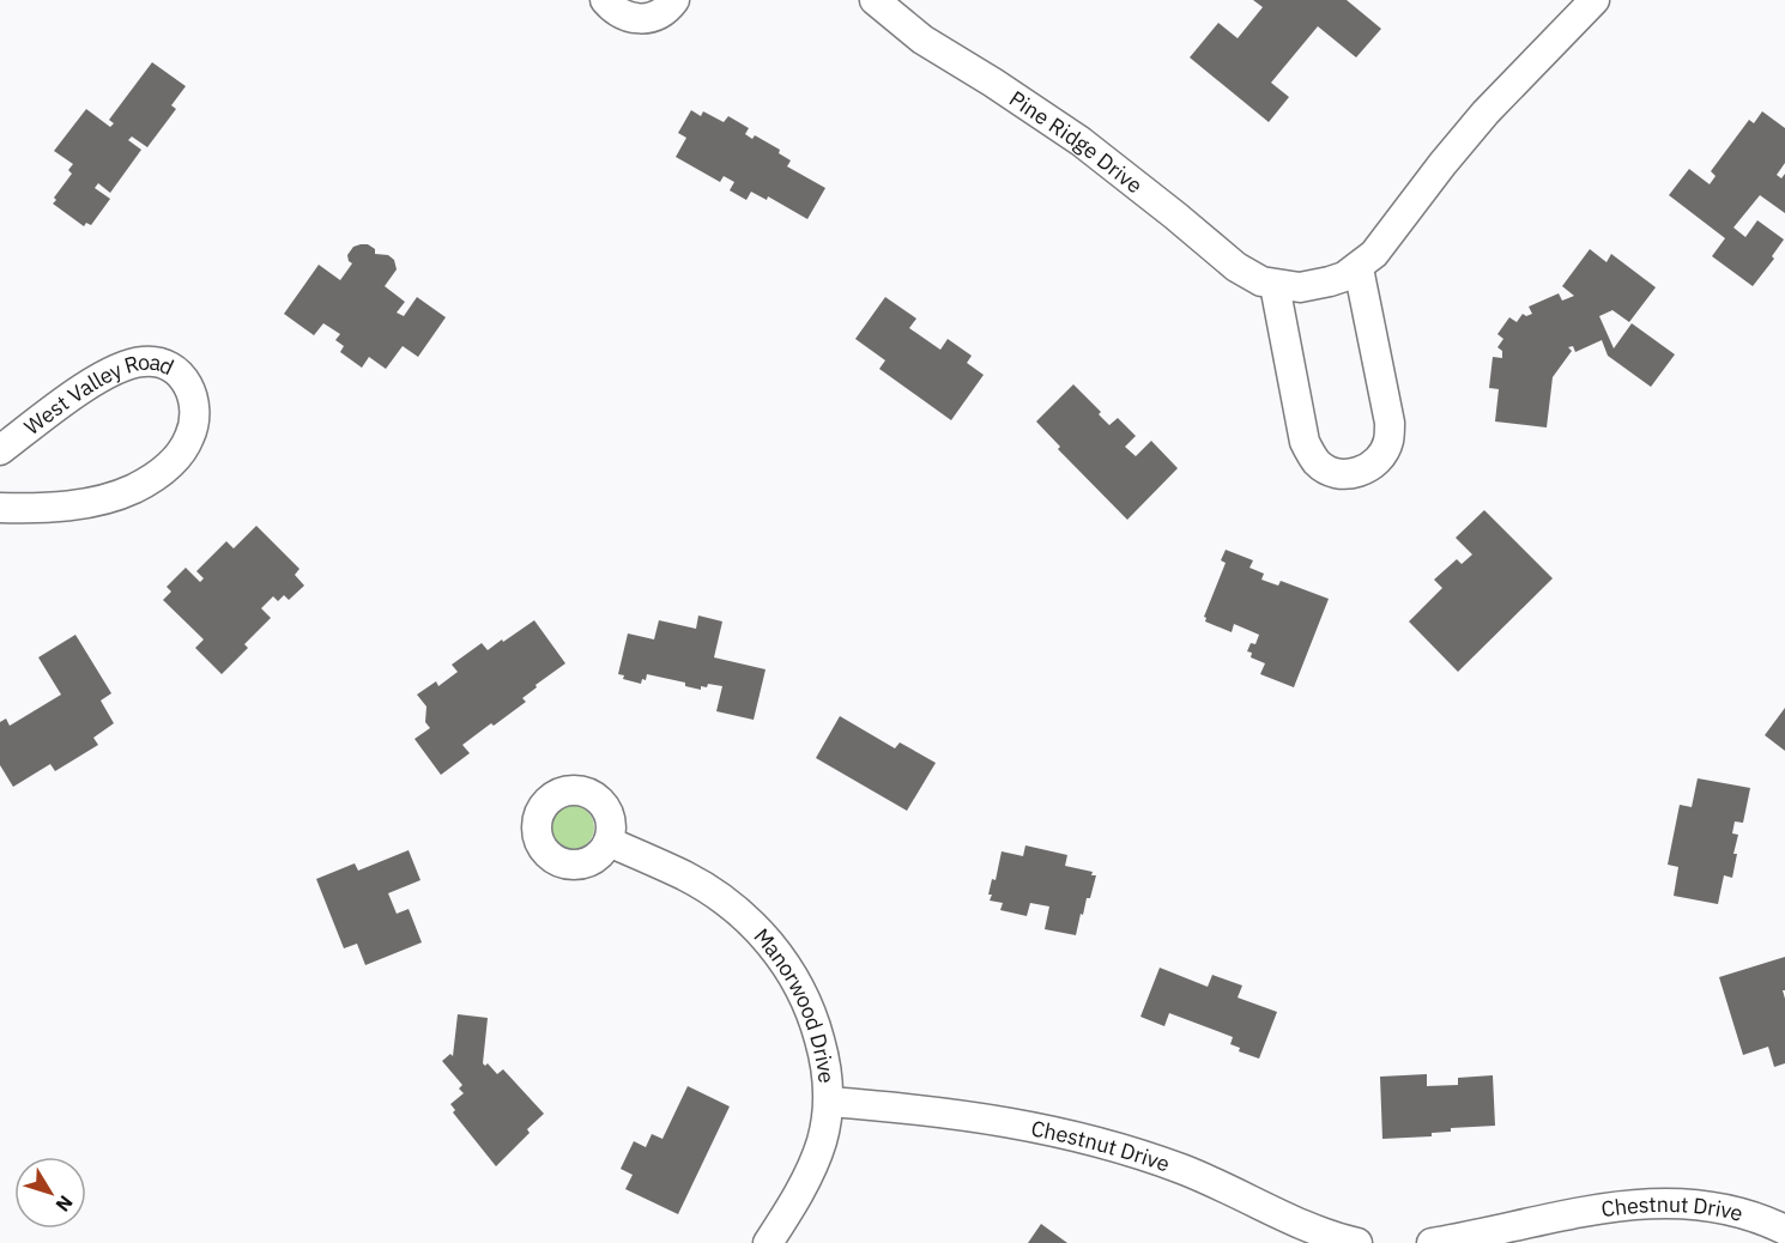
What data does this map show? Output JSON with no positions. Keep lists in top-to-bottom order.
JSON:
{
  "streets": {
    "street": [
      "Pine Ridge Drive",
      "West Valley Road",
      "Manorwood Drive",
      "Chestnut Drive"
    ]
  },
  "crossings": [
    ["Manorwood Drive", "Chestnut Drive"]
  ],
  "north": "bottom right"
}
